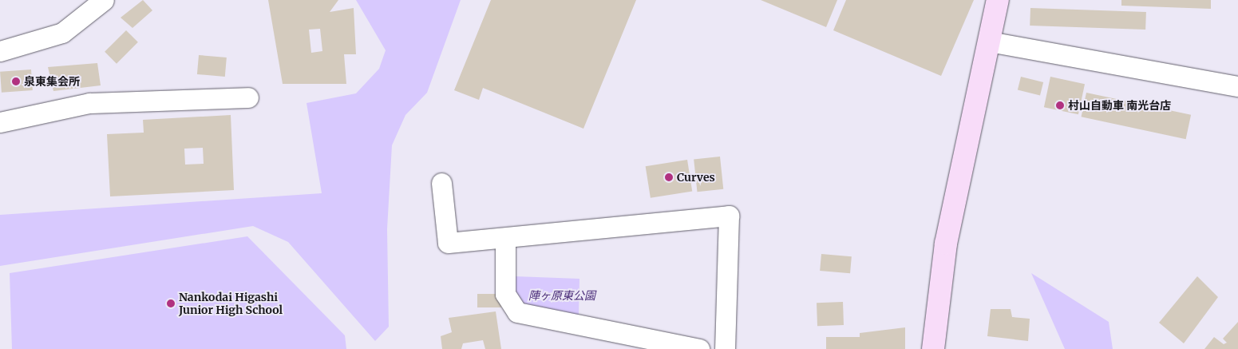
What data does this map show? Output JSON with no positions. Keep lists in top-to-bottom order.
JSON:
{
  "parks": ["陣ヶ原東公園"],
  "places": [
    "泉東集会所",
    "村山自動車 南光台店",
    "Curves",
    "Nankodai Higashi Junior High School"
  ]
}
